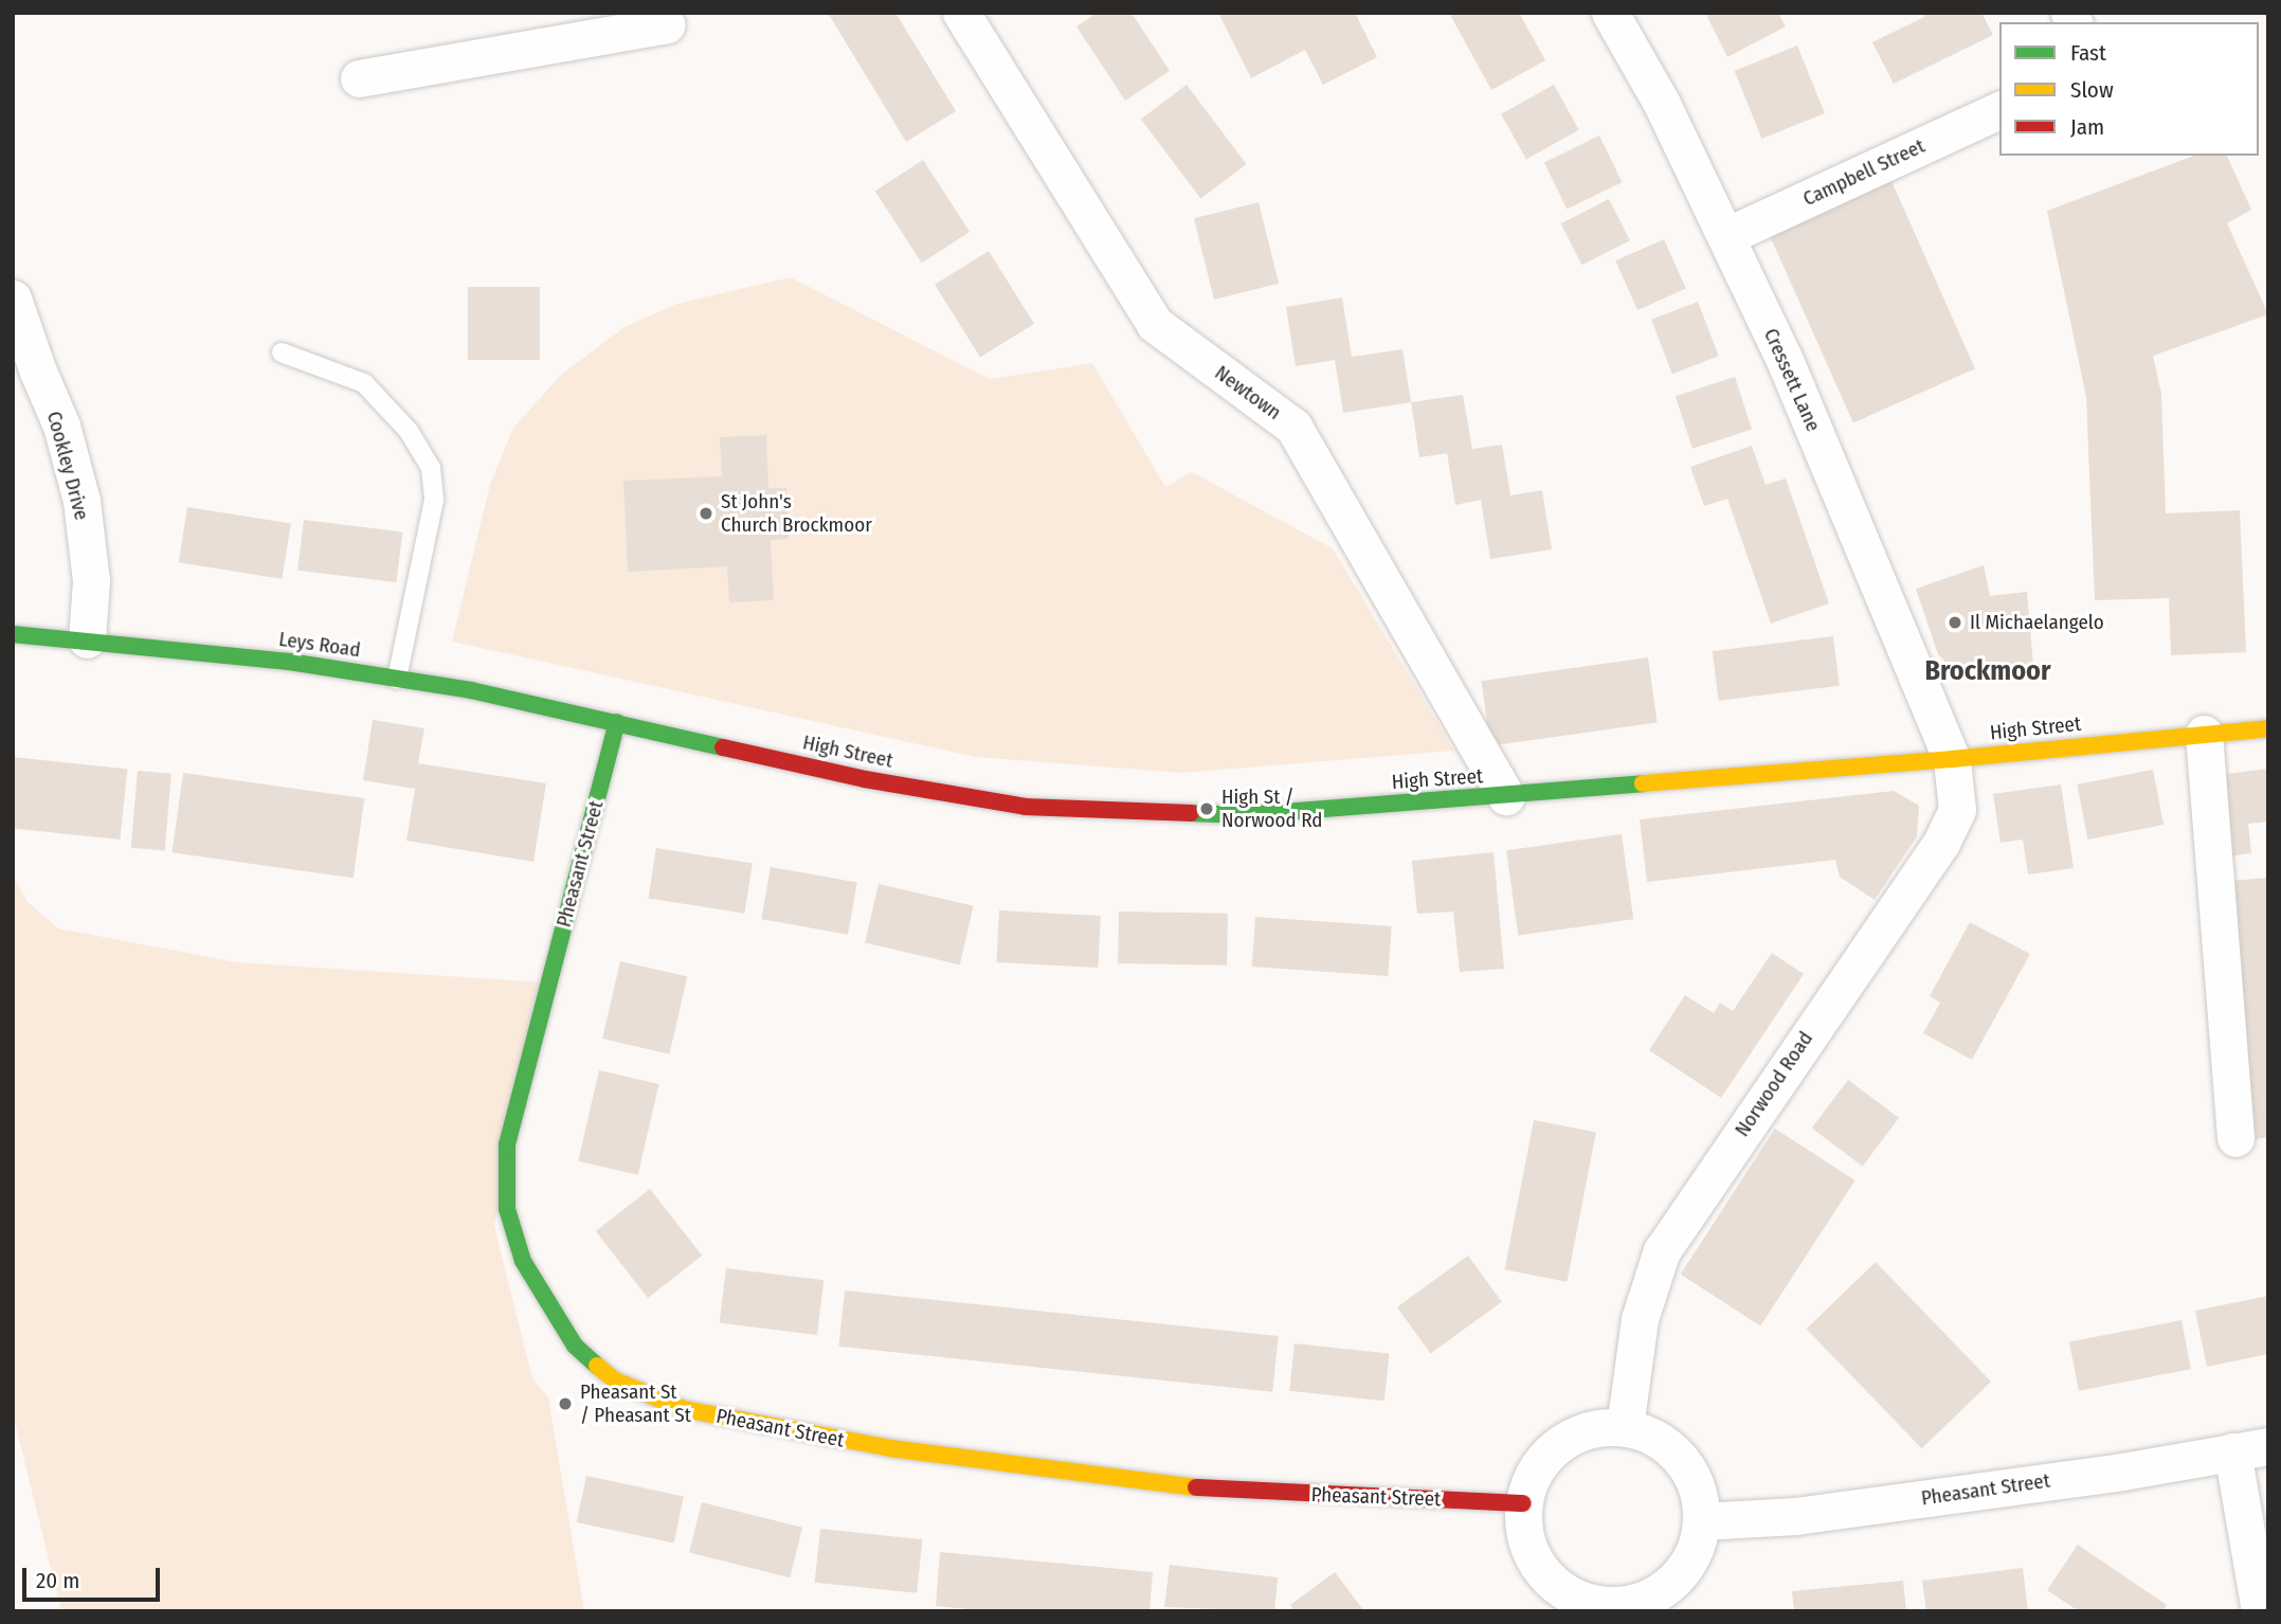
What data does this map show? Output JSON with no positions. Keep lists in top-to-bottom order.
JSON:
{
  "streets": {
    "main road": ["Leys Road", "High Street", "Pheasant Street"],
    "street": [
      "Campbell Street",
      "Cressett Lane",
      "Newtown",
      "Cookley Drive",
      "Norwood Road"
    ]
  },
  "crossings": [
    ["Campbell Street", "Cressett Lane"],
    ["Cressett Lane", "High Street"],
    ["Cressett Lane", "Norwood Road"],
    ["Newtown", "High Street"],
    ["Cookley Drive", "Leys Road"],
    ["Leys Road", "High Street"],
    ["Leys Road", "Pheasant Street"],
    ["High Street", "Pheasant Street"],
    ["High Street", "Norwood Road"],
    ["Pheasant Street", "Norwood Road"]
  ],
  "districts": ["Brockmoor"],
  "places": [
    "St John's Church Brockmoor",
    "Il Michaelangelo",
    "High St / Norwood Rd",
    "Pheasant St / Pheasant St"
  ],
  "legend": ["Fast", "Slow", "Jam"],
  "scale_bar": "20 m"
}
